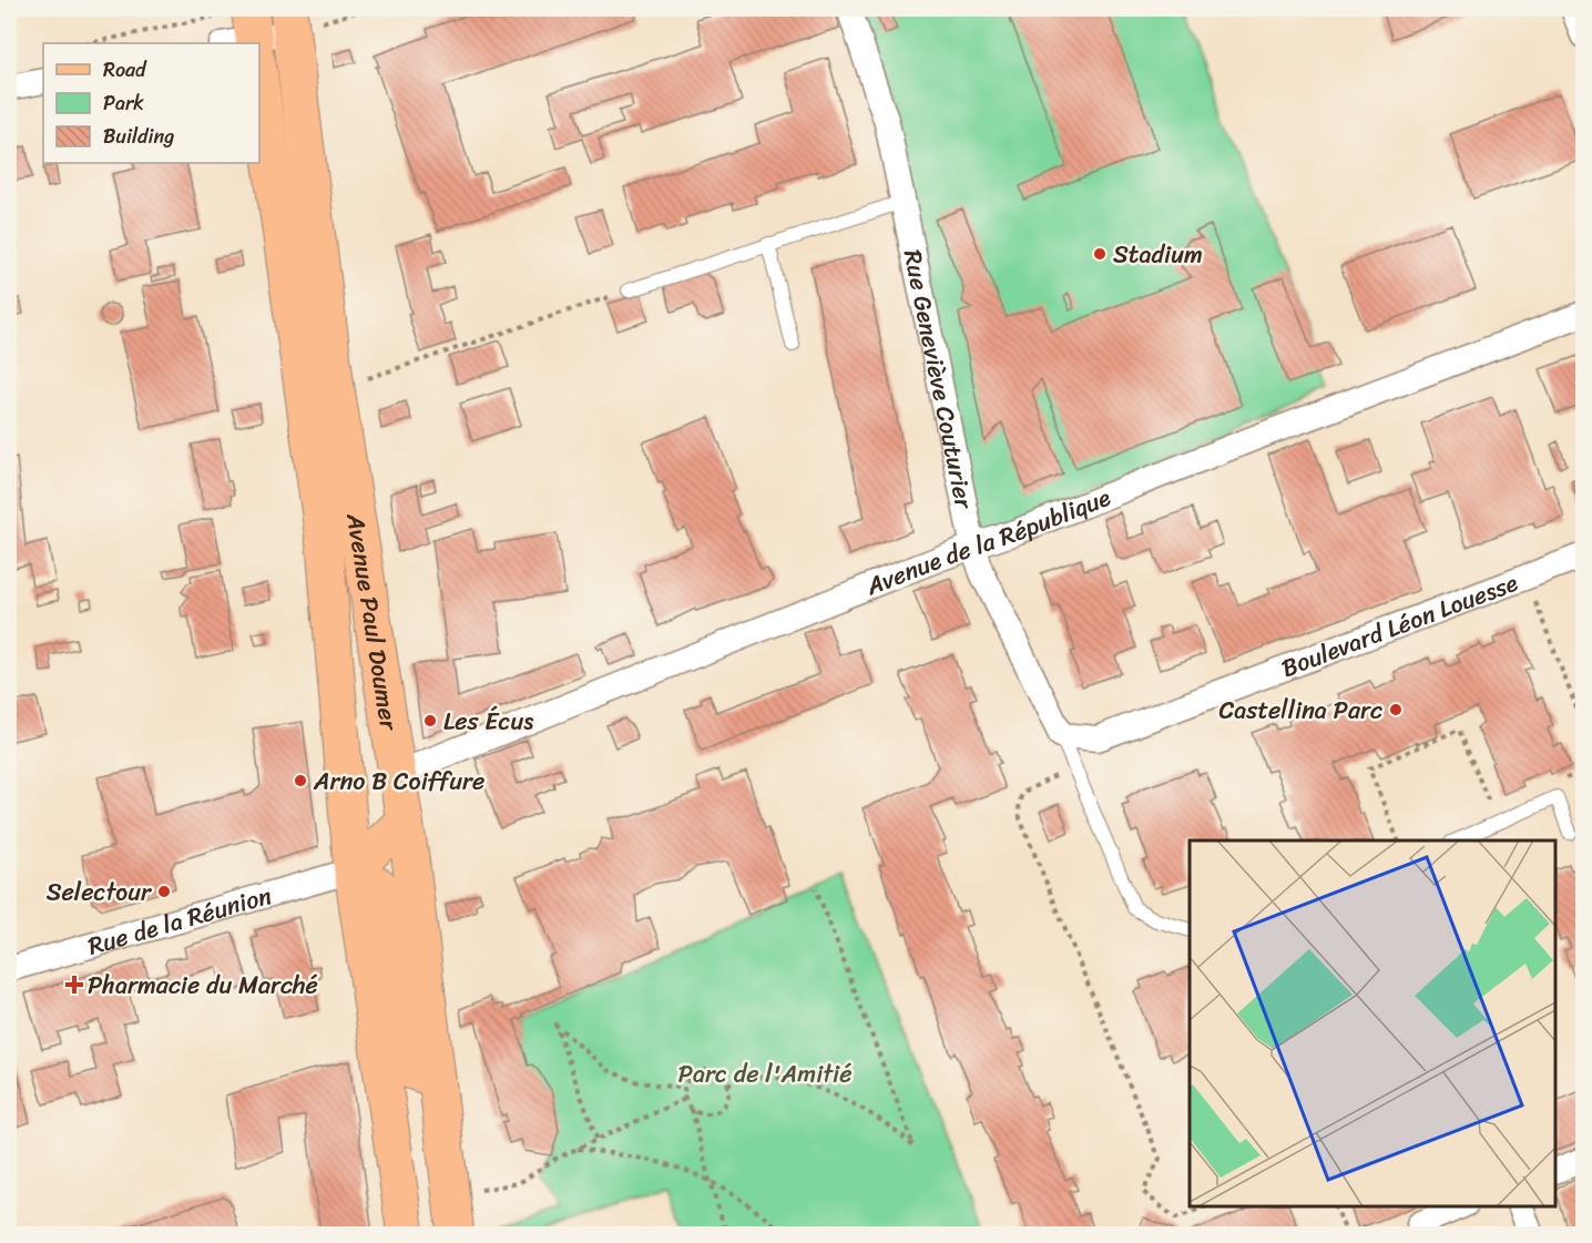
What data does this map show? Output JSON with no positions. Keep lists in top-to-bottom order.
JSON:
{
  "streets": {
    "main road": ["Avenue Paul Doumer"],
    "street": [
      "Rue Geneviève Couturier",
      "Avenue de la République",
      "Boulevard Léon Louesse",
      "Rue de la Réunion"
    ]
  },
  "crossings": [
    ["Rue Geneviève Couturier", "Avenue de la République"],
    ["Rue Geneviève Couturier", "Boulevard Léon Louesse"],
    ["Avenue de la République", "Avenue Paul Doumer"],
    ["Avenue Paul Doumer", "Rue de la Réunion"]
  ],
  "parks": ["Parc de l'Amitié"],
  "places": {
    "other": [
      "Stadium",
      "Castellina Parc",
      "Les Écus",
      "Arno B Coiffure",
      "Selectour"
    ],
    "health": ["Pharmacie du Marché"]
  },
  "legend": ["Road", "Park", "Building"]
}
